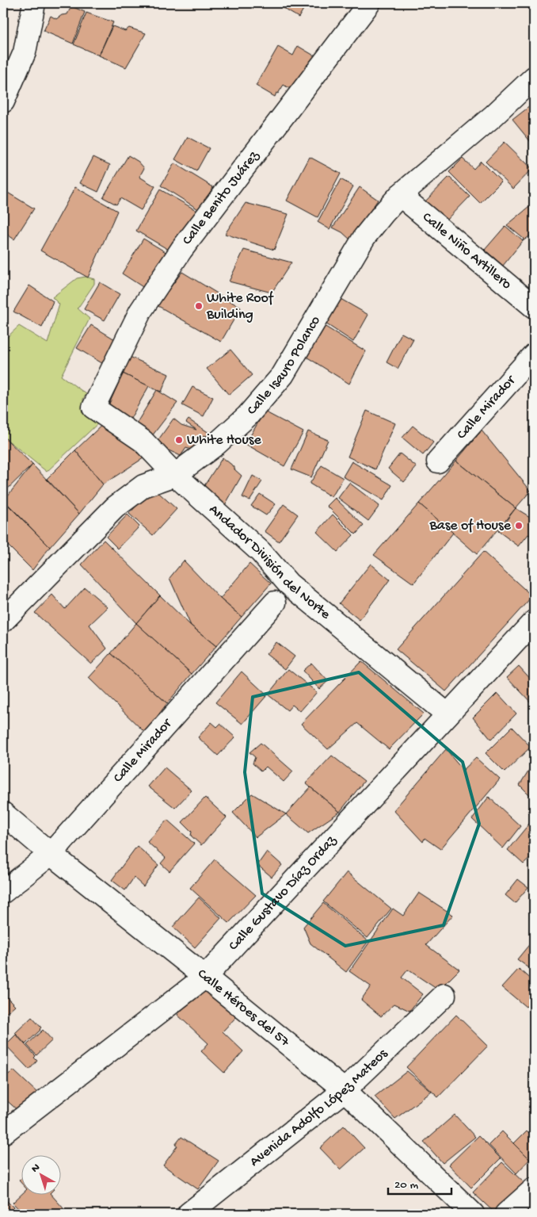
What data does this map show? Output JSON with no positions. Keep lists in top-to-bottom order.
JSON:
{
  "streets": {
    "street": [
      "Calle Benito Juárez",
      "Calle Niño Artillero",
      "Calle Isauro Polanco",
      "Calle Mirador",
      "Andador División del Norte",
      "Calle Gustavo Díaz Ordaz",
      "Calle Héroes del 57",
      "Avenida Adolfo López Mateos"
    ]
  },
  "crossings": [
    ["Calle Benito Juárez", "Andador División del Norte"],
    ["Calle Niño Artillero", "Calle Isauro Polanco"],
    ["Calle Isauro Polanco", "Andador División del Norte"],
    ["Calle Mirador", "Calle Héroes del 57"],
    ["Andador División del Norte", "Calle Gustavo Díaz Ordaz"],
    ["Calle Gustavo Díaz Ordaz", "Calle Héroes del 57"],
    ["Calle Héroes del 57", "Avenida Adolfo López Mateos"]
  ],
  "places": ["White Roof Building", "White House", "Base of House"],
  "scale_bar": "20 m",
  "north": "top left"
}
